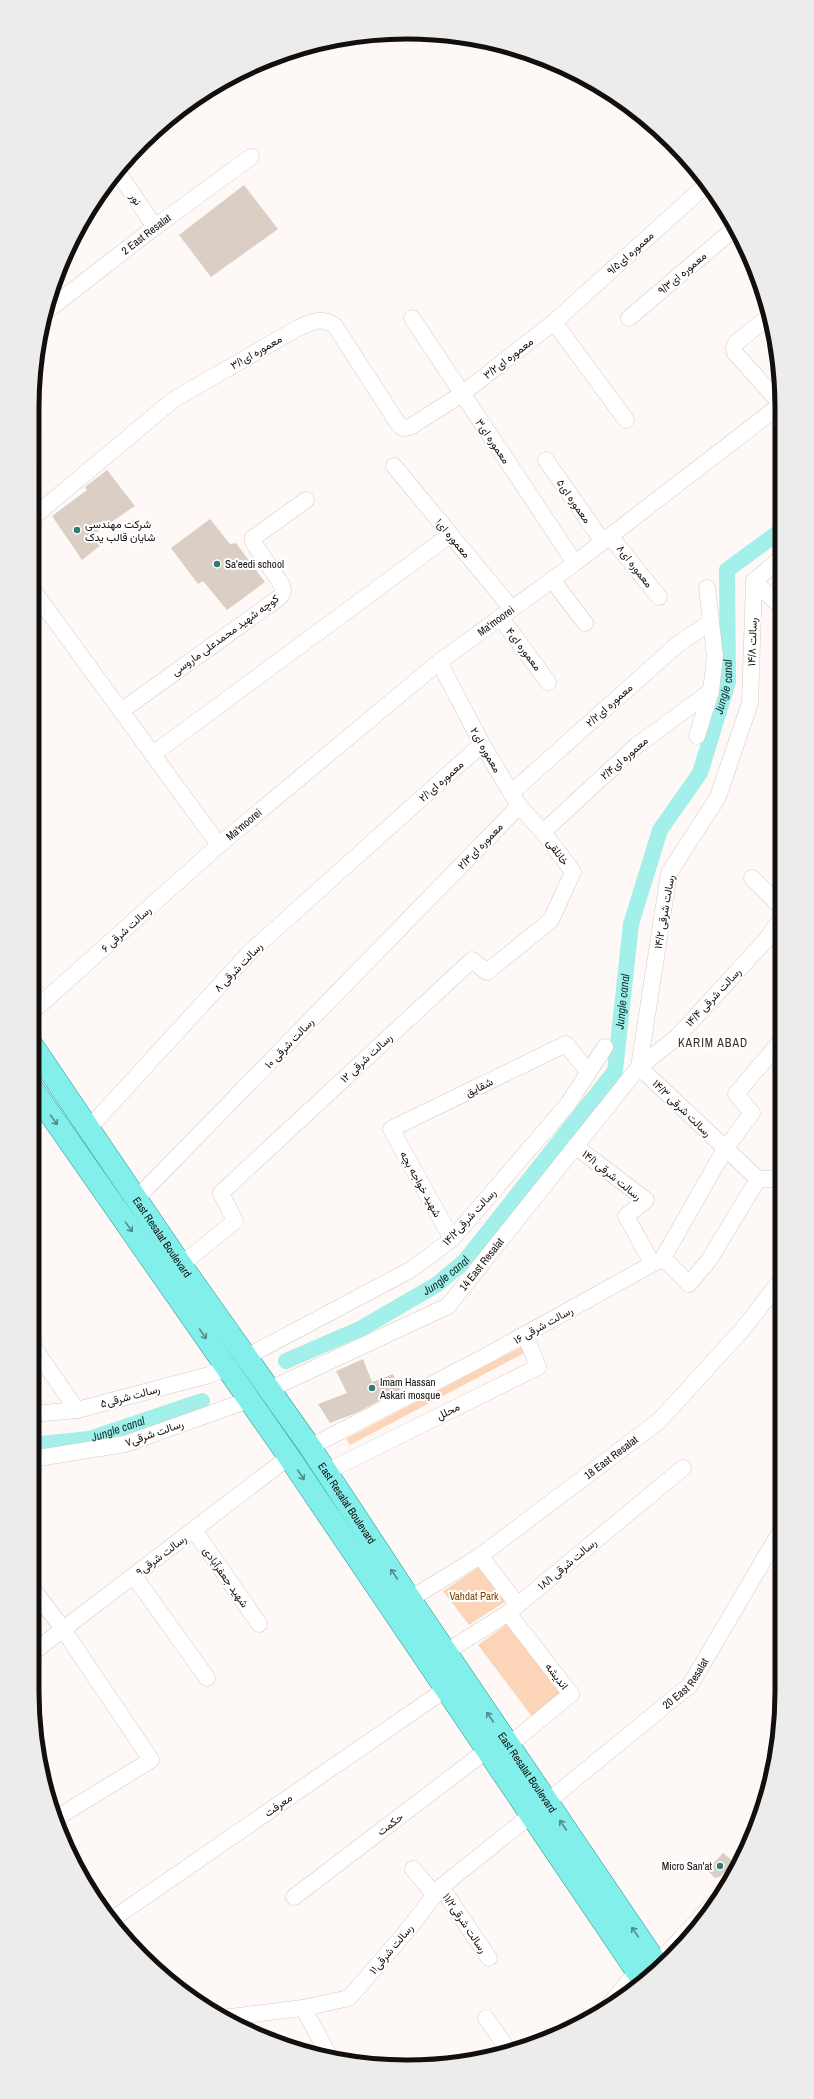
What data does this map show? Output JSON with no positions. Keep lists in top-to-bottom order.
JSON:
{
  "streets": {
    "main road": ["East Resalat Boulevard"],
    "street": [
      "نور",
      "2 East Resalat",
      "معموره ای۹/۵",
      "معموره ای۹/۳",
      "معموره ای۳/۱",
      "معموره ای۳/۲",
      "معموره ای۳",
      "معموره ای۵",
      "معموره ای۱",
      "معموره ای۸",
      "Ma'moorei",
      "کوچه شهید محمدعلی ماروسی",
      "رسالت ۱۴/۸",
      "معموره ای۴",
      "معموره ای۲/۲",
      "معموره ای۲",
      "معموره ای۲/۴",
      "معموره ای۲/۱",
      "معموره ای۲/۳",
      "خانلقی",
      "رسالت شرقی ۱۴/۲",
      "رسالت شرقی ۶",
      "رسالت شرقی ۸",
      "رسالت شرقی ۱۴/۴",
      "رسالت شرقی ۱۰",
      "رسالت شرقی ۱۲",
      "شقایق",
      "رسالت شرقی ۱۴/۳",
      "رسالت شرقی ۱۴/۱",
      "شهید خواجه بچه",
      "رسالت شرقی۱۴/۲",
      "14 East Resalat",
      "رسالت شرقی ۱۶",
      "رسالت شرقی۵",
      "محلل",
      "رسالت شرقی۷",
      "18 East Resalat",
      "رسالت شرقی۹",
      "رسالت شرقی ۱۸/۱",
      "شهید جعفرآبادی",
      "اندیشه",
      "20 East Resalat",
      "معرفت",
      "حکمت",
      "رسالت شرقی۱۱/۲",
      "رسالت شرقی۱۱"
    ]
  },
  "crossings": [
    ["نور", "2 East Resalat"],
    ["معموره ای۹/۵", "معموره ای۳/۲"],
    ["معموره ای۳/۱", "معموره ای۳/۲"],
    ["معموره ای۳/۱", "معموره ای۳"],
    ["معموره ای۳/۲", "معموره ای۳"],
    ["معموره ای۳", "Ma'moorei"],
    ["معموره ای۵", "معموره ای۸"],
    ["معموره ای۵", "Ma'moorei"],
    ["معموره ای۱", "Ma'moorei"],
    ["معموره ای۱", "معموره ای۴"],
    ["معموره ای۸", "Ma'moorei"],
    ["Ma'moorei", "معموره ای۴"],
    ["Ma'moorei", "معموره ای۲"],
    ["Ma'moorei", "رسالت شرقی ۶"],
    ["رسالت ۱۴/۸", "رسالت شرقی ۱۴/۲"],
    ["معموره ای۲/۲", "معموره ای۲"],
    ["معموره ای۲/۲", "معموره ای۲/۳"],
    ["معموره ای۲", "معموره ای۲/۴"],
    ["معموره ای۲", "معموره ای۲/۱"],
    ["معموره ای۲", "معموره ای۲/۳"],
    ["معموره ای۲", "خانلقی"],
    ["معموره ای۲/۴", "خانلقی"],
    ["معموره ای۲/۱", "رسالت شرقی ۸"],
    ["معموره ای۲/۳", "رسالت شرقی ۱۰"],
    ["خانلقی", "رسالت شرقی ۱۲"],
    ["رسالت شرقی ۱۴/۲", "رسالت شرقی ۱۴/۴"],
    ["رسالت شرقی ۱۴/۲", "رسالت شرقی ۱۴/۳"],
    ["رسالت شرقی ۱۴/۲", "14 East Resalat"],
    ["رسالت شرقی ۸", "East Resalat Boulevard"],
    ["رسالت شرقی ۱۴/۴", "رسالت شرقی ۱۴/۳"],
    ["رسالت شرقی ۱۴/۴", "14 East Resalat"],
    ["رسالت شرقی ۱۰", "East Resalat Boulevard"],
    ["رسالت شرقی ۱۲", "East Resalat Boulevard"],
    ["شقایق", "شهید خواجه بچه"],
    ["شقایق", "رسالت شرقی۱۴/۲"],
    ["رسالت شرقی ۱۴/۳", "14 East Resalat"],
    ["رسالت شرقی ۱۴/۱", "14 East Resalat"],
    ["رسالت شرقی ۱۴/۱", "رسالت شرقی ۱۶"],
    ["شهید خواجه بچه", "رسالت شرقی۱۴/۲"],
    ["رسالت شرقی۱۴/۲", "East Resalat Boulevard"],
    ["East Resalat Boulevard", "14 East Resalat"],
    ["East Resalat Boulevard", "رسالت شرقی ۱۶"],
    ["East Resalat Boulevard", "رسالت شرقی۵"],
    ["East Resalat Boulevard", "محلل"],
    ["East Resalat Boulevard", "رسالت شرقی۷"],
    ["East Resalat Boulevard", "18 East Resalat"],
    ["East Resalat Boulevard", "رسالت شرقی۹"],
    ["East Resalat Boulevard", "رسالت شرقی ۱۸/۱"],
    ["East Resalat Boulevard", "اندیشه"],
    ["East Resalat Boulevard", "20 East Resalat"],
    ["East Resalat Boulevard", "معرفت"],
    ["East Resalat Boulevard", "حکمت"],
    ["East Resalat Boulevard", "رسالت شرقی۱۱"],
    ["رسالت شرقی ۱۶", "محلل"],
    ["رسالت شرقی۹", "شهید جعفرآبادی"],
    ["رسالت شرقی ۱۸/۱", "اندیشه"],
    ["20 East Resalat", "رسالت شرقی۱۱"],
    ["رسالت شرقی۱۱/۲", "رسالت شرقی۱۱"]
  ],
  "districts": ["KARIM ABAD"],
  "water": ["Jungle canal"],
  "parks": ["Vahdat Park"],
  "places": [
    "شرکت مهندسی شایان قالب یدک",
    "Sa'eedi school",
    "Imam Hassan Askari mosque",
    "Micro San'at"
  ]
}
